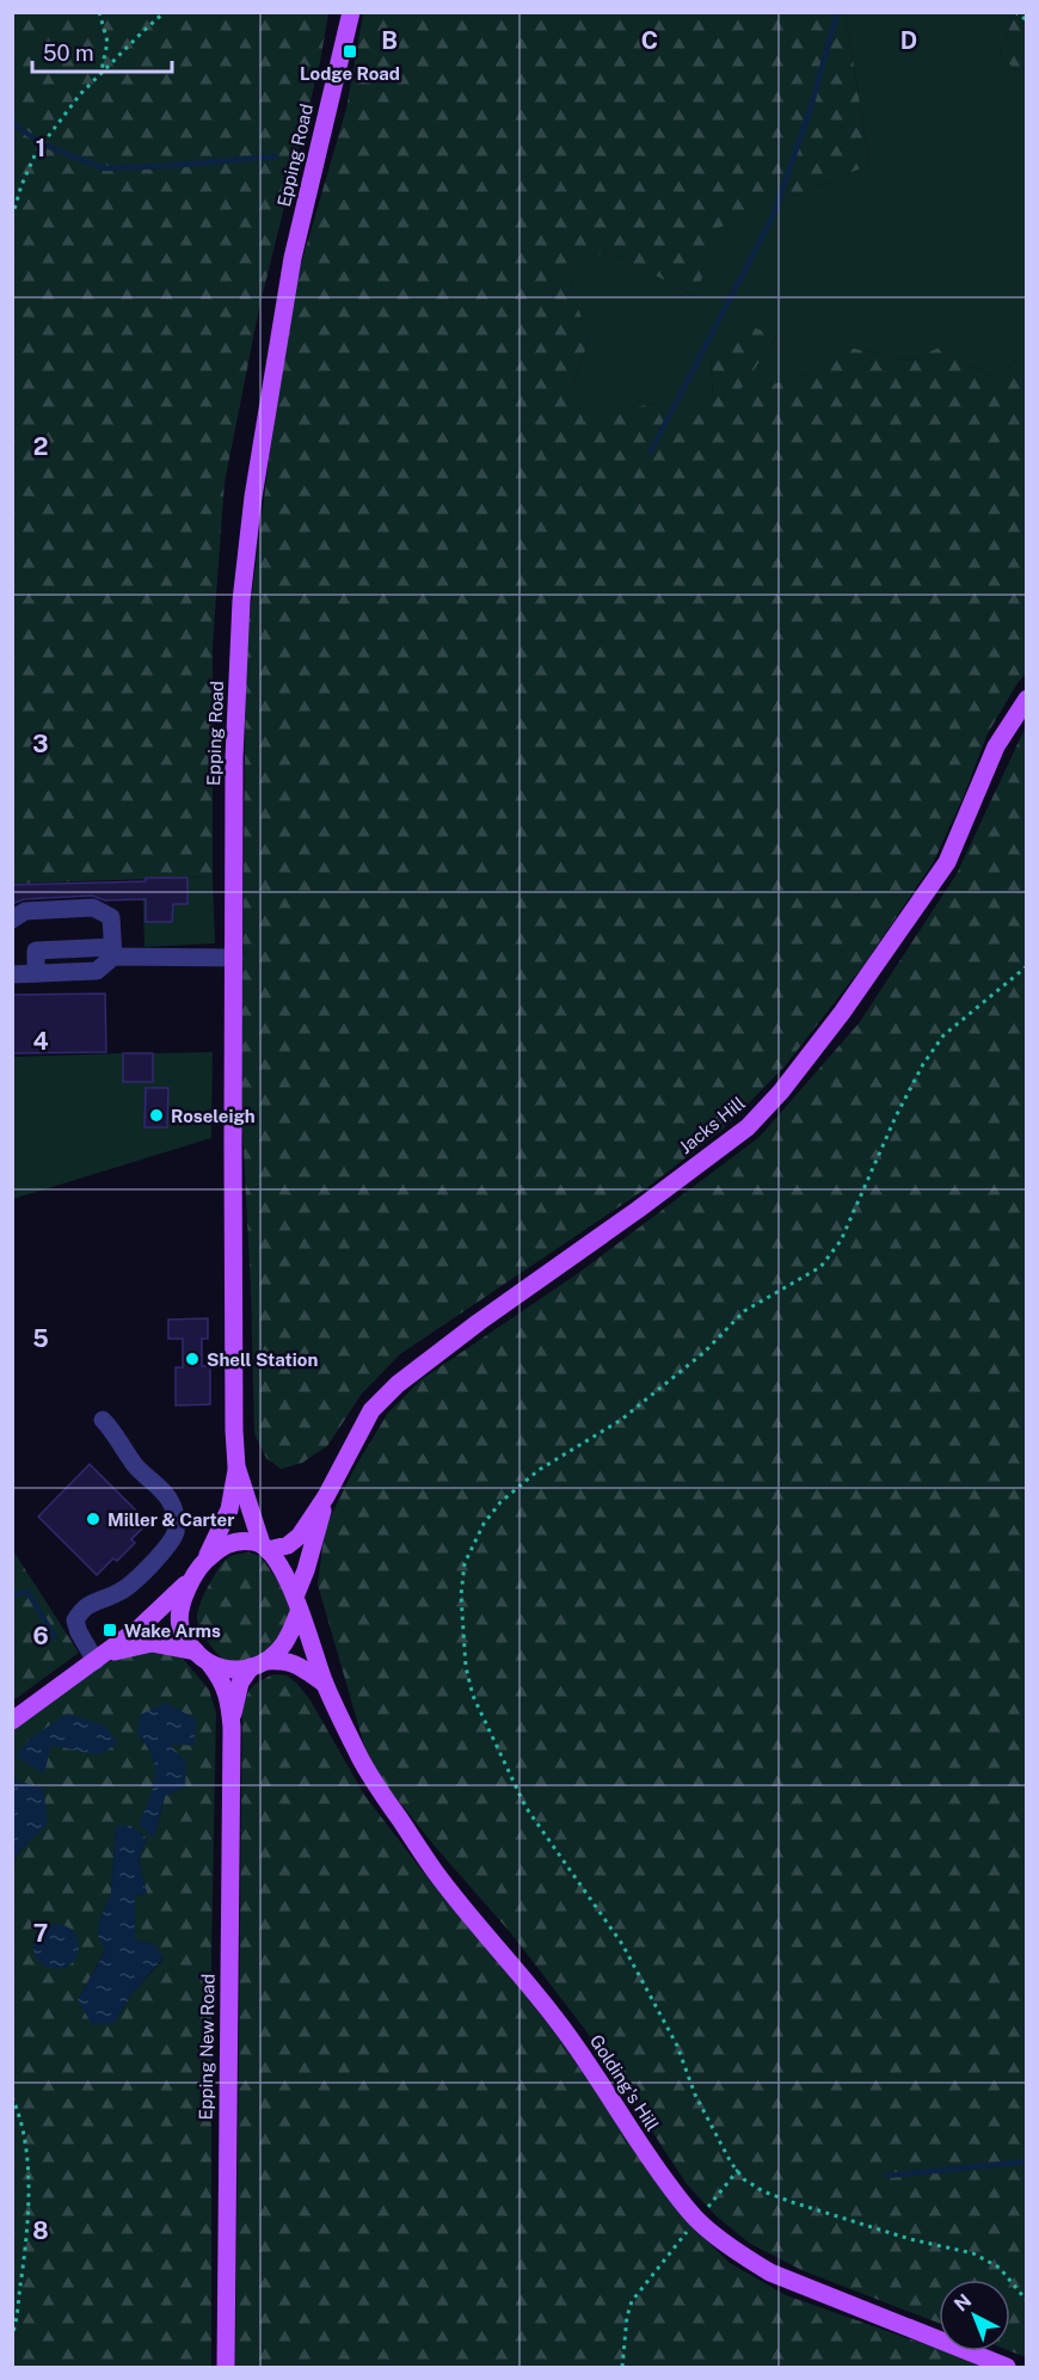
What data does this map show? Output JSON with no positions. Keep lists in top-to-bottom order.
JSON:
{
  "streets": {
    "main road": [
      "Epping Road",
      "Jacks Hill",
      "Epping New Road",
      "Golding's Hill"
    ]
  },
  "crossings": [
    ["Epping Road", "Epping New Road"],
    ["Epping Road", "Golding's Hill"],
    ["Epping New Road", "Golding's Hill"]
  ],
  "places": {
    "transit": ["Lodge Road", "Wake Arms"],
    "other": ["Roseleigh", "Shell Station", "Miller & Carter"]
  },
  "scale_bar": "50 m",
  "north": "top left",
  "grid": {
    "columns": ["B", "C", "D"],
    "rows": [
      "1",
      "2",
      "3",
      "4",
      "5",
      "6",
      "7",
      "8"
    ]
  }
}
